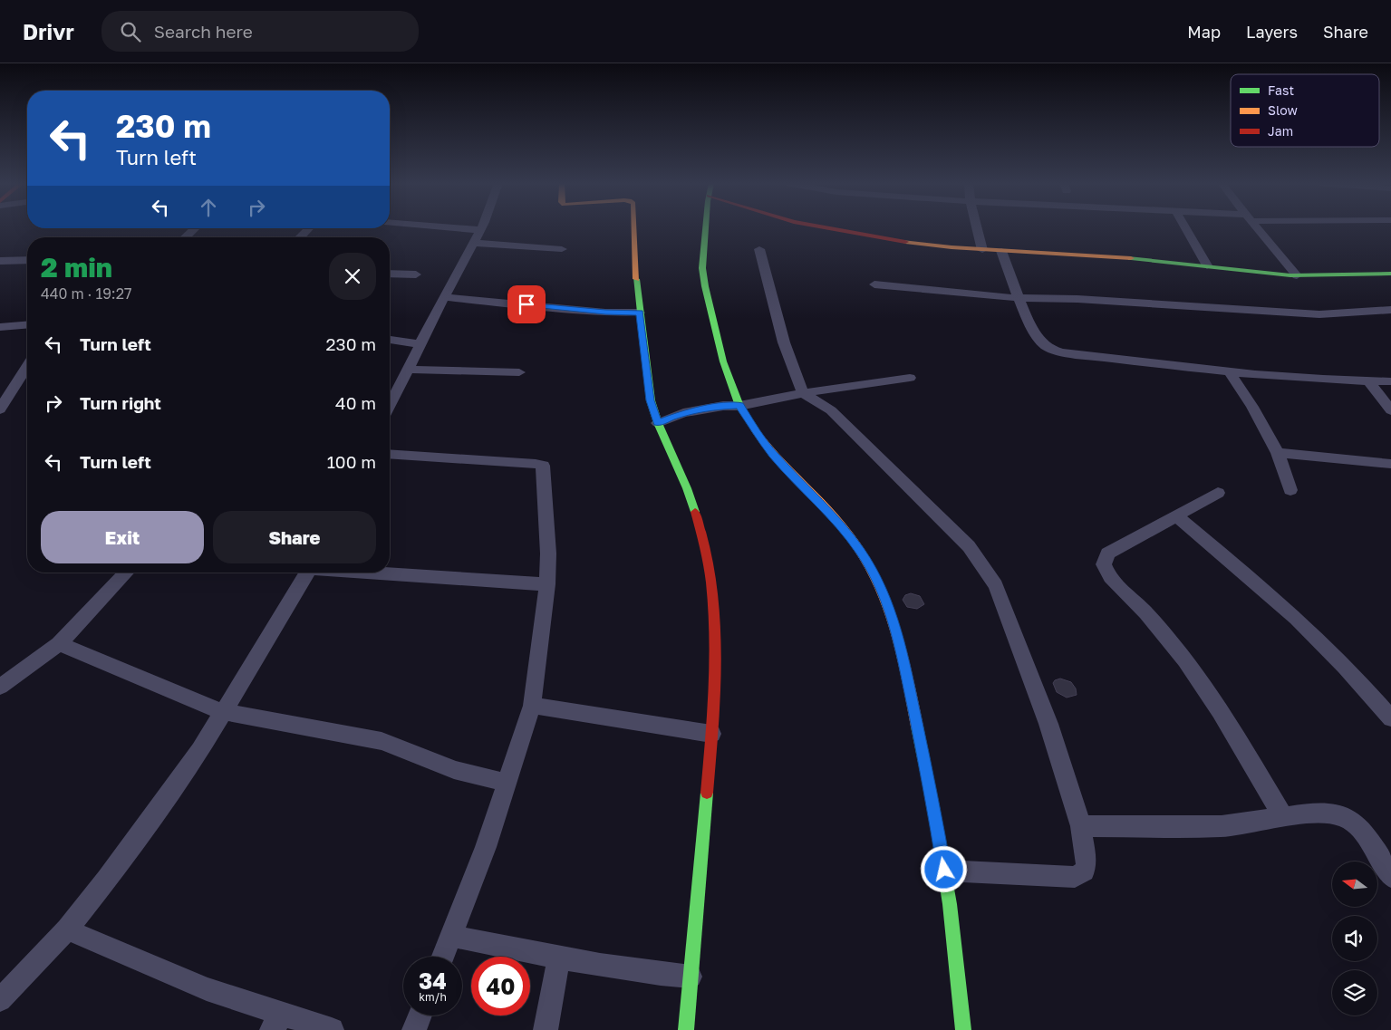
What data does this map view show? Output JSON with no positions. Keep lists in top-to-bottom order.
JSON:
{
  "legend": ["Fast", "Slow", "Jam"],
  "north": "left",
  "page": {
    "header": "Drivr",
    "search": "Search here",
    "nav": ["Map", "Layers", "Share"],
    "turn": ["230 m", "Turn left"],
    "heading": ["2 min", "440 m · 19:27"],
    "list": [
      {
        "name": "Turn left",
        "value": "230 m"
      },
      {
        "name": "Turn right",
        "value": "40 m"
      },
      {
        "name": "Turn left",
        "value": "100 m"
      }
    ],
    "buttons": ["Exit", "Share"],
    "speed": "34 km/h",
    "limit": "40"
  }
}
